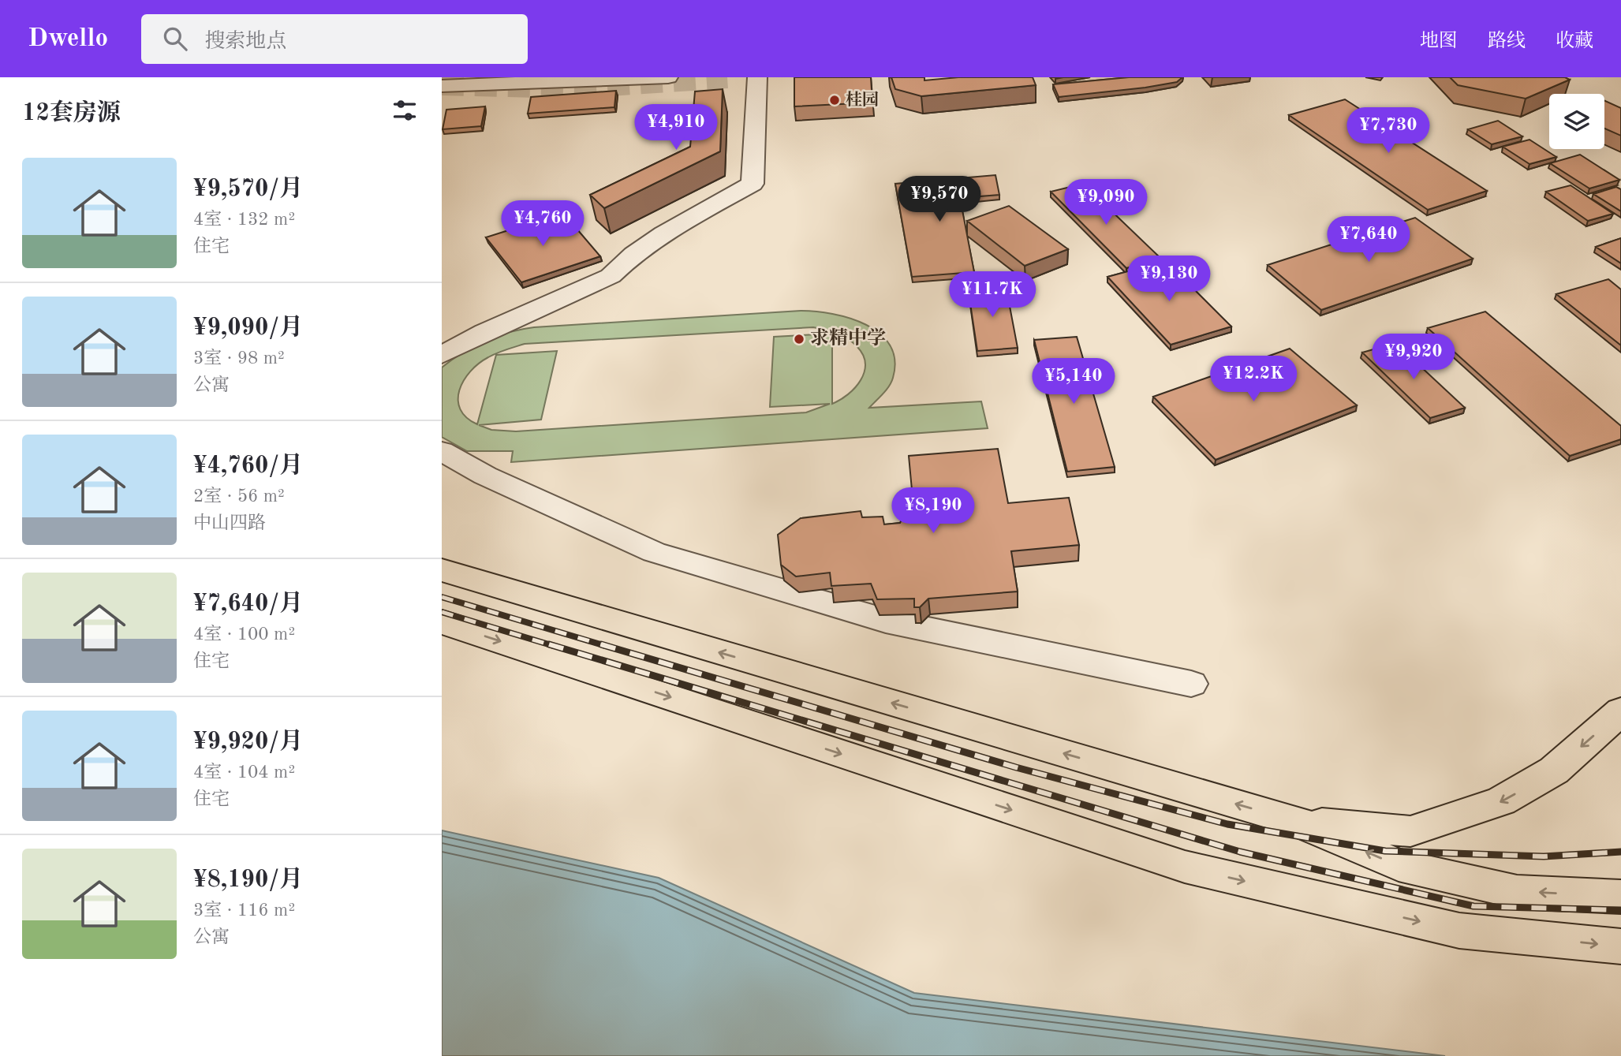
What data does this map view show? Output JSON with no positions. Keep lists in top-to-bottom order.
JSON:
{
  "places": ["桂园", "求精中学"],
  "page": {
    "header": "Dwello",
    "search": "搜索地点",
    "nav": ["地图", "路线", "收藏"],
    "heading": "12套房源",
    "price": [
      "¥4,910",
      "¥7,730",
      "¥9,570",
      "¥9,090",
      "¥4,760",
      "¥7,640",
      "¥9,130",
      "¥11.7K",
      "¥9,920",
      "¥12.2K",
      "¥5,140",
      "¥8,190"
    ],
    "list": [
      {
        "name": "¥9,570/月",
        "note": "4室 · 132 m² · 住宅"
      },
      {
        "name": "¥9,090/月",
        "note": "3室 · 98 m² · 公寓"
      },
      {
        "name": "¥4,760/月",
        "note": "2室 · 56 m² · 中山四路"
      },
      {
        "name": "¥7,640/月",
        "note": "4室 · 100 m² · 住宅"
      },
      {
        "name": "¥9,920/月",
        "note": "4室 · 104 m² · 住宅"
      },
      {
        "name": "¥8,190/月",
        "note": "3室 · 116 m² · 公寓"
      }
    ]
  }
}
